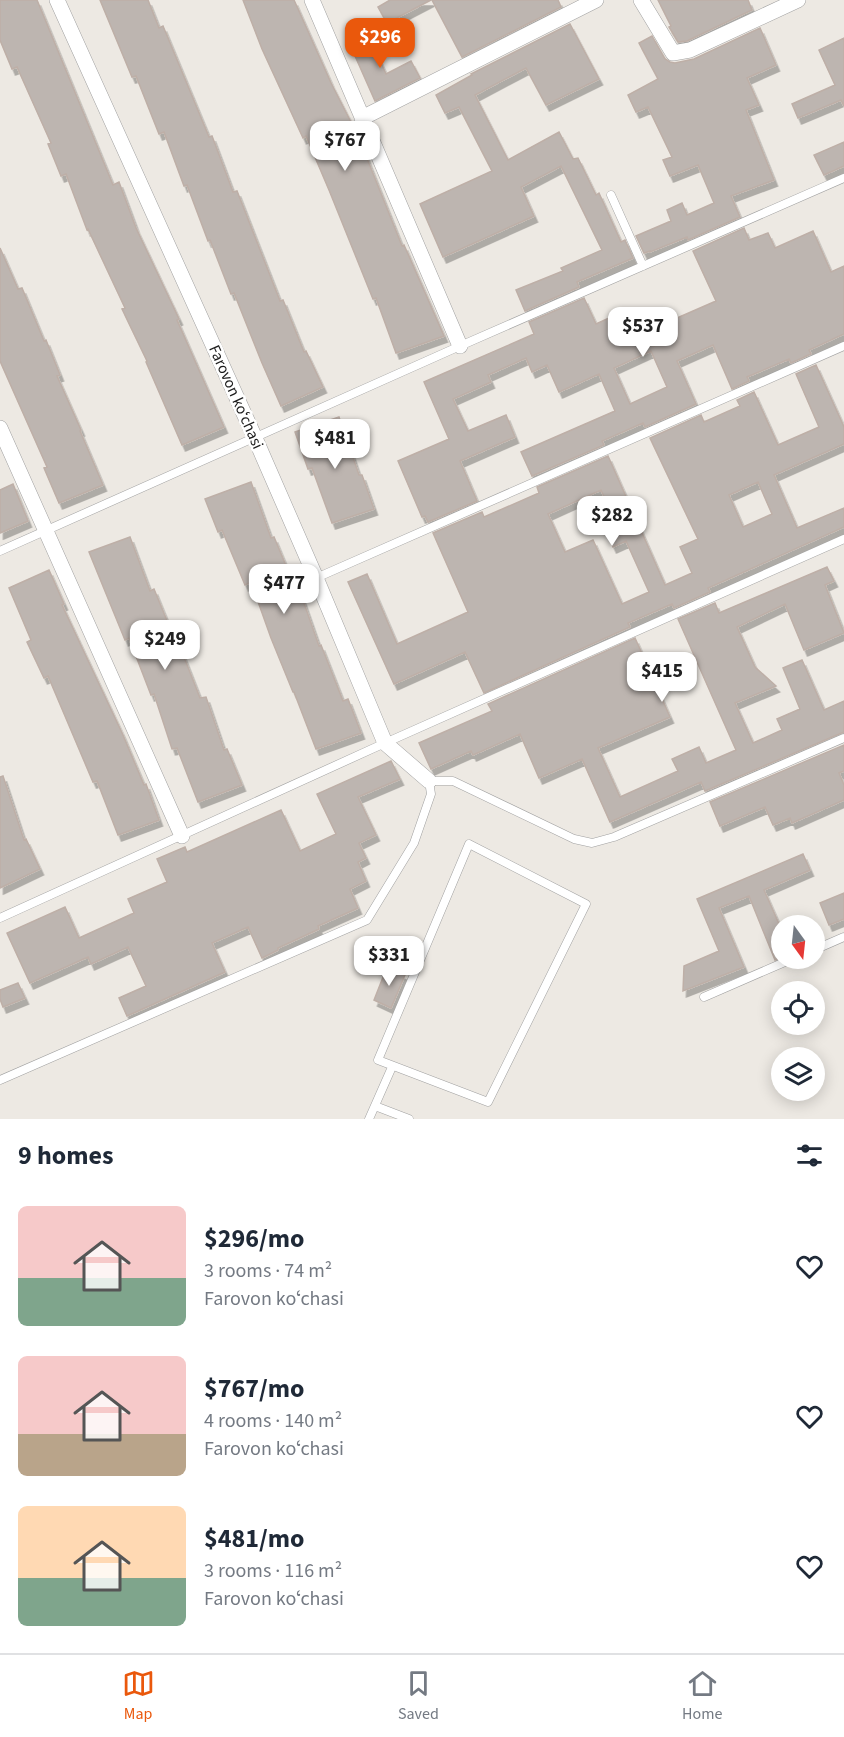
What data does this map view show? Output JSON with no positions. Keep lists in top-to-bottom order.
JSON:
{
  "streets": {
    "street": ["Farovon koʻchasi"]
  },
  "north": "bottom",
  "page": {
    "price": [
      "$296",
      "$767",
      "$537",
      "$481",
      "$282",
      "$477",
      "$249",
      "$415",
      "$331"
    ],
    "heading": "9 homes",
    "list": [
      {
        "name": "$296/mo",
        "note": "3 rooms · 74 m² · Farovon koʻchasi"
      },
      {
        "name": "$767/mo",
        "note": "4 rooms · 140 m² · Farovon koʻchasi"
      },
      {
        "name": "$481/mo",
        "note": "3 rooms · 116 m² · Farovon koʻchasi"
      }
    ],
    "tabs": ["Map", "Saved", "Home"]
  }
}
